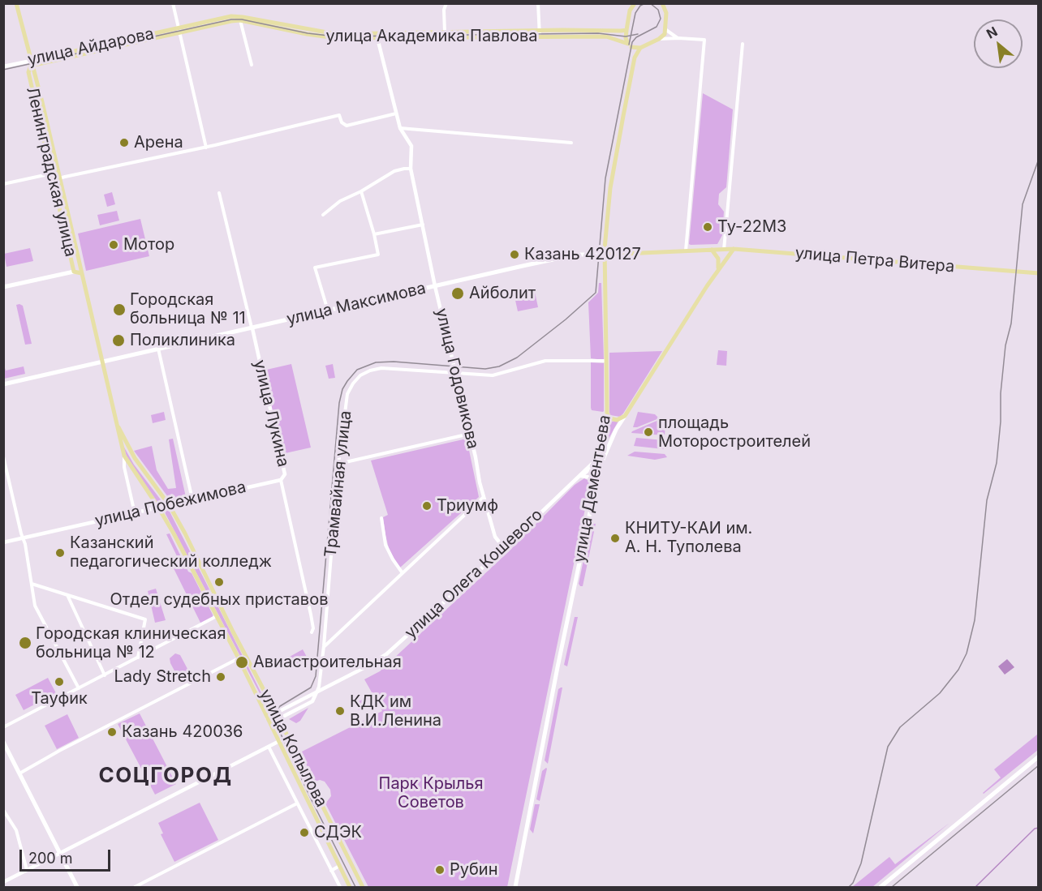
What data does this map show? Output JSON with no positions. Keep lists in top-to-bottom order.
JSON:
{
  "streets": {
    "main road": [
      "улица Академика Павлова",
      "улица Айдарова",
      "Ленинградская улица",
      "улица Петра Витера",
      "улица Максимова",
      "улица Дементьева",
      "улица Копылова"
    ],
    "street": [
      "улица Годовикова",
      "улица Лукина",
      "Трамвайная улица",
      "улица Побежимова",
      "улица Олега Кошевого"
    ]
  },
  "crossings": [
    ["улица Академика Павлова", "улица Айдарова"],
    ["улица Академика Павлова", "улица Годовикова"],
    ["улица Академика Павлова", "улица Дементьева"],
    ["улица Айдарова", "Ленинградская улица"],
    ["Ленинградская улица", "улица Максимова"],
    ["Ленинградская улица", "улица Побежимова"],
    ["Ленинградская улица", "улица Копылова"],
    ["улица Петра Витера", "улица Максимова"],
    ["улица Максимова", "улица Годовикова"],
    ["улица Максимова", "улица Лукина"],
    ["улица Максимова", "улица Дементьева"],
    ["улица Годовикова", "Трамвайная улица"],
    ["улица Годовикова", "улица Олега Кошевого"],
    ["улица Лукина", "улица Побежимова"],
    ["Трамвайная улица", "улица Дементьева"],
    ["Трамвайная улица", "улица Олега Кошевого"],
    ["улица Дементьева", "улица Олега Кошевого"],
    ["улица Побежимова", "улица Копылова"],
    ["улица Олега Кошевого", "улица Копылова"]
  ],
  "districts": ["СОЦГОРОД"],
  "parks": ["Парк Крылья Советов"],
  "places": [
    "Арена",
    "Ту-22М3",
    "Мотор",
    "Казань 420127",
    "Айболит",
    "Городская больница № 11",
    "Поликлиника",
    "площадь Моторостроителей",
    "Триумф",
    "КНИТУ-КАИ им. А. Н. Туполева",
    "Казанский педагогический колледж",
    "Отдел судебных приставов",
    "Городская клиническая больница № 12",
    "Авиастроительная",
    "Lady Stretch",
    "Тауфик",
    "КДК им В.И.Ленина",
    "Казань 420036",
    "СДЭК",
    "Рубин"
  ],
  "scale_bar": "200 m",
  "north": "top left"
}
